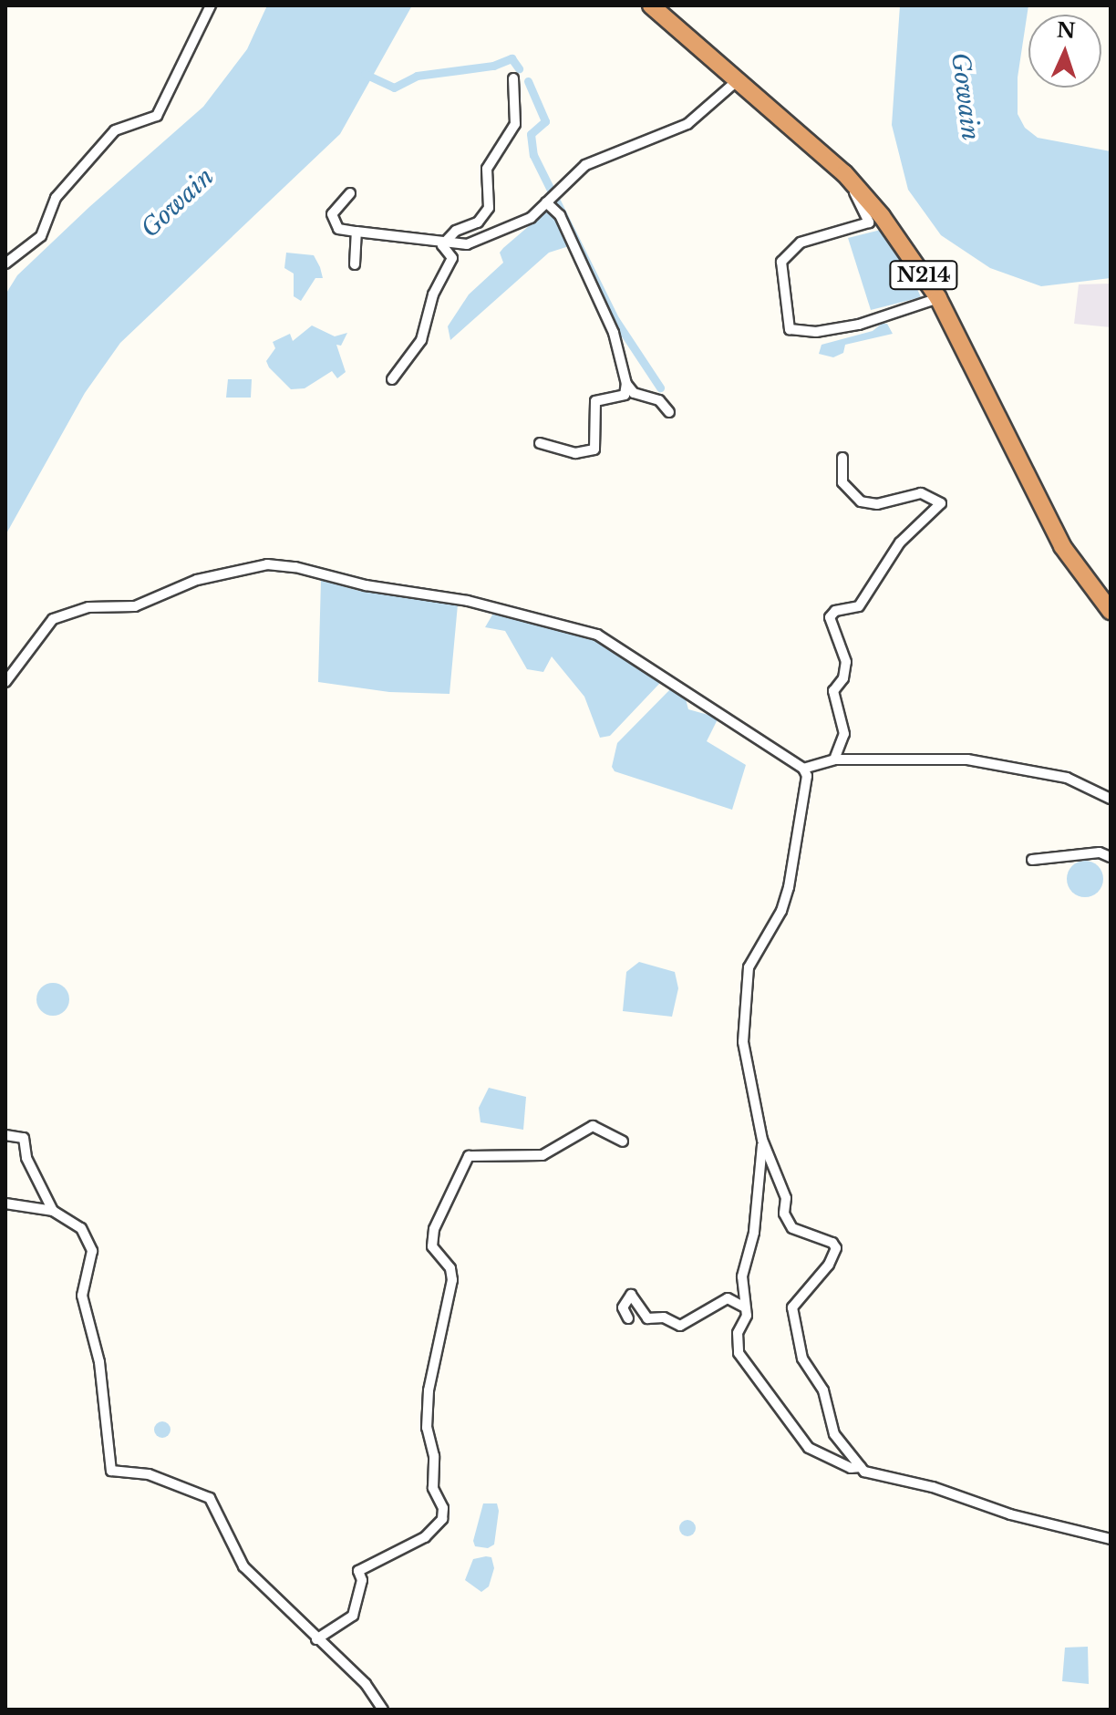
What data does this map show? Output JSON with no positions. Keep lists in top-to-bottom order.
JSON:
{
  "streets": {
    "highway": ["N214"]
  },
  "water": ["Gowain"],
  "north": "top"
}
